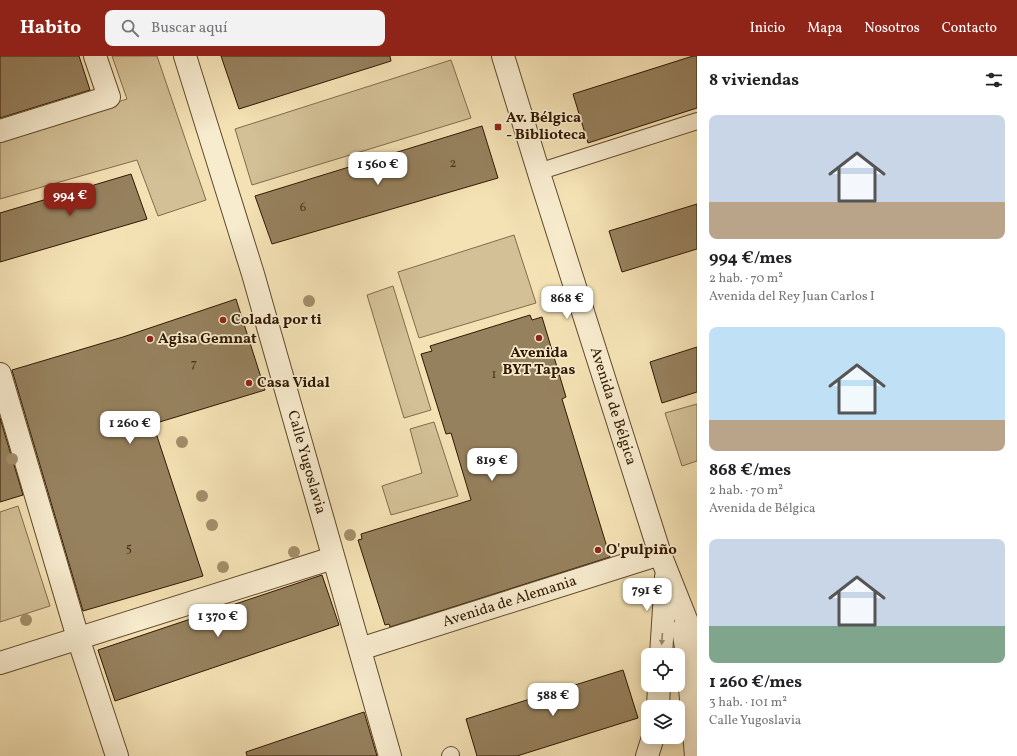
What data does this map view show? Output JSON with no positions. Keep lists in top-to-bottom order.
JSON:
{
  "streets": {
    "street": ["Avenida de Bélgica", "Calle Yugoslavia", "Avenida de Alemania"]
  },
  "crossings": [
    ["Avenida de Bélgica", "Avenida de Alemania"]
  ],
  "places": {
    "transit": ["Av. Bélgica - Biblioteca"],
    "other": [
      "Colada por ti",
      "Avenida BYT Tapas",
      "Agisa Gemnat",
      "Casa Vidal",
      "O'pulpiño"
    ]
  },
  "house_numbers": [
    "2",
    "6",
    "7",
    "1",
    "5"
  ],
  "page": {
    "header": "Habito",
    "search": "Buscar aquí",
    "nav": [
      "Inicio",
      "Mapa",
      "Nosotros",
      "Contacto"
    ],
    "heading": "8 viviendas",
    "list": [
      {
        "name": "994 €/mes",
        "note": "2 hab. · 70 m² · Avenida del Rey Juan Carlos I"
      },
      {
        "name": "868 €/mes",
        "note": "2 hab. · 70 m² · Avenida de Bélgica"
      },
      {
        "name": "1 260 €/mes",
        "note": "3 hab. · 101 m² · Calle Yugoslavia"
      }
    ],
    "price": [
      "1 560 €",
      "994 €",
      "868 €",
      "1 260 €",
      "819 €",
      "791 €",
      "1 370 €",
      "588 €"
    ]
  }
}
